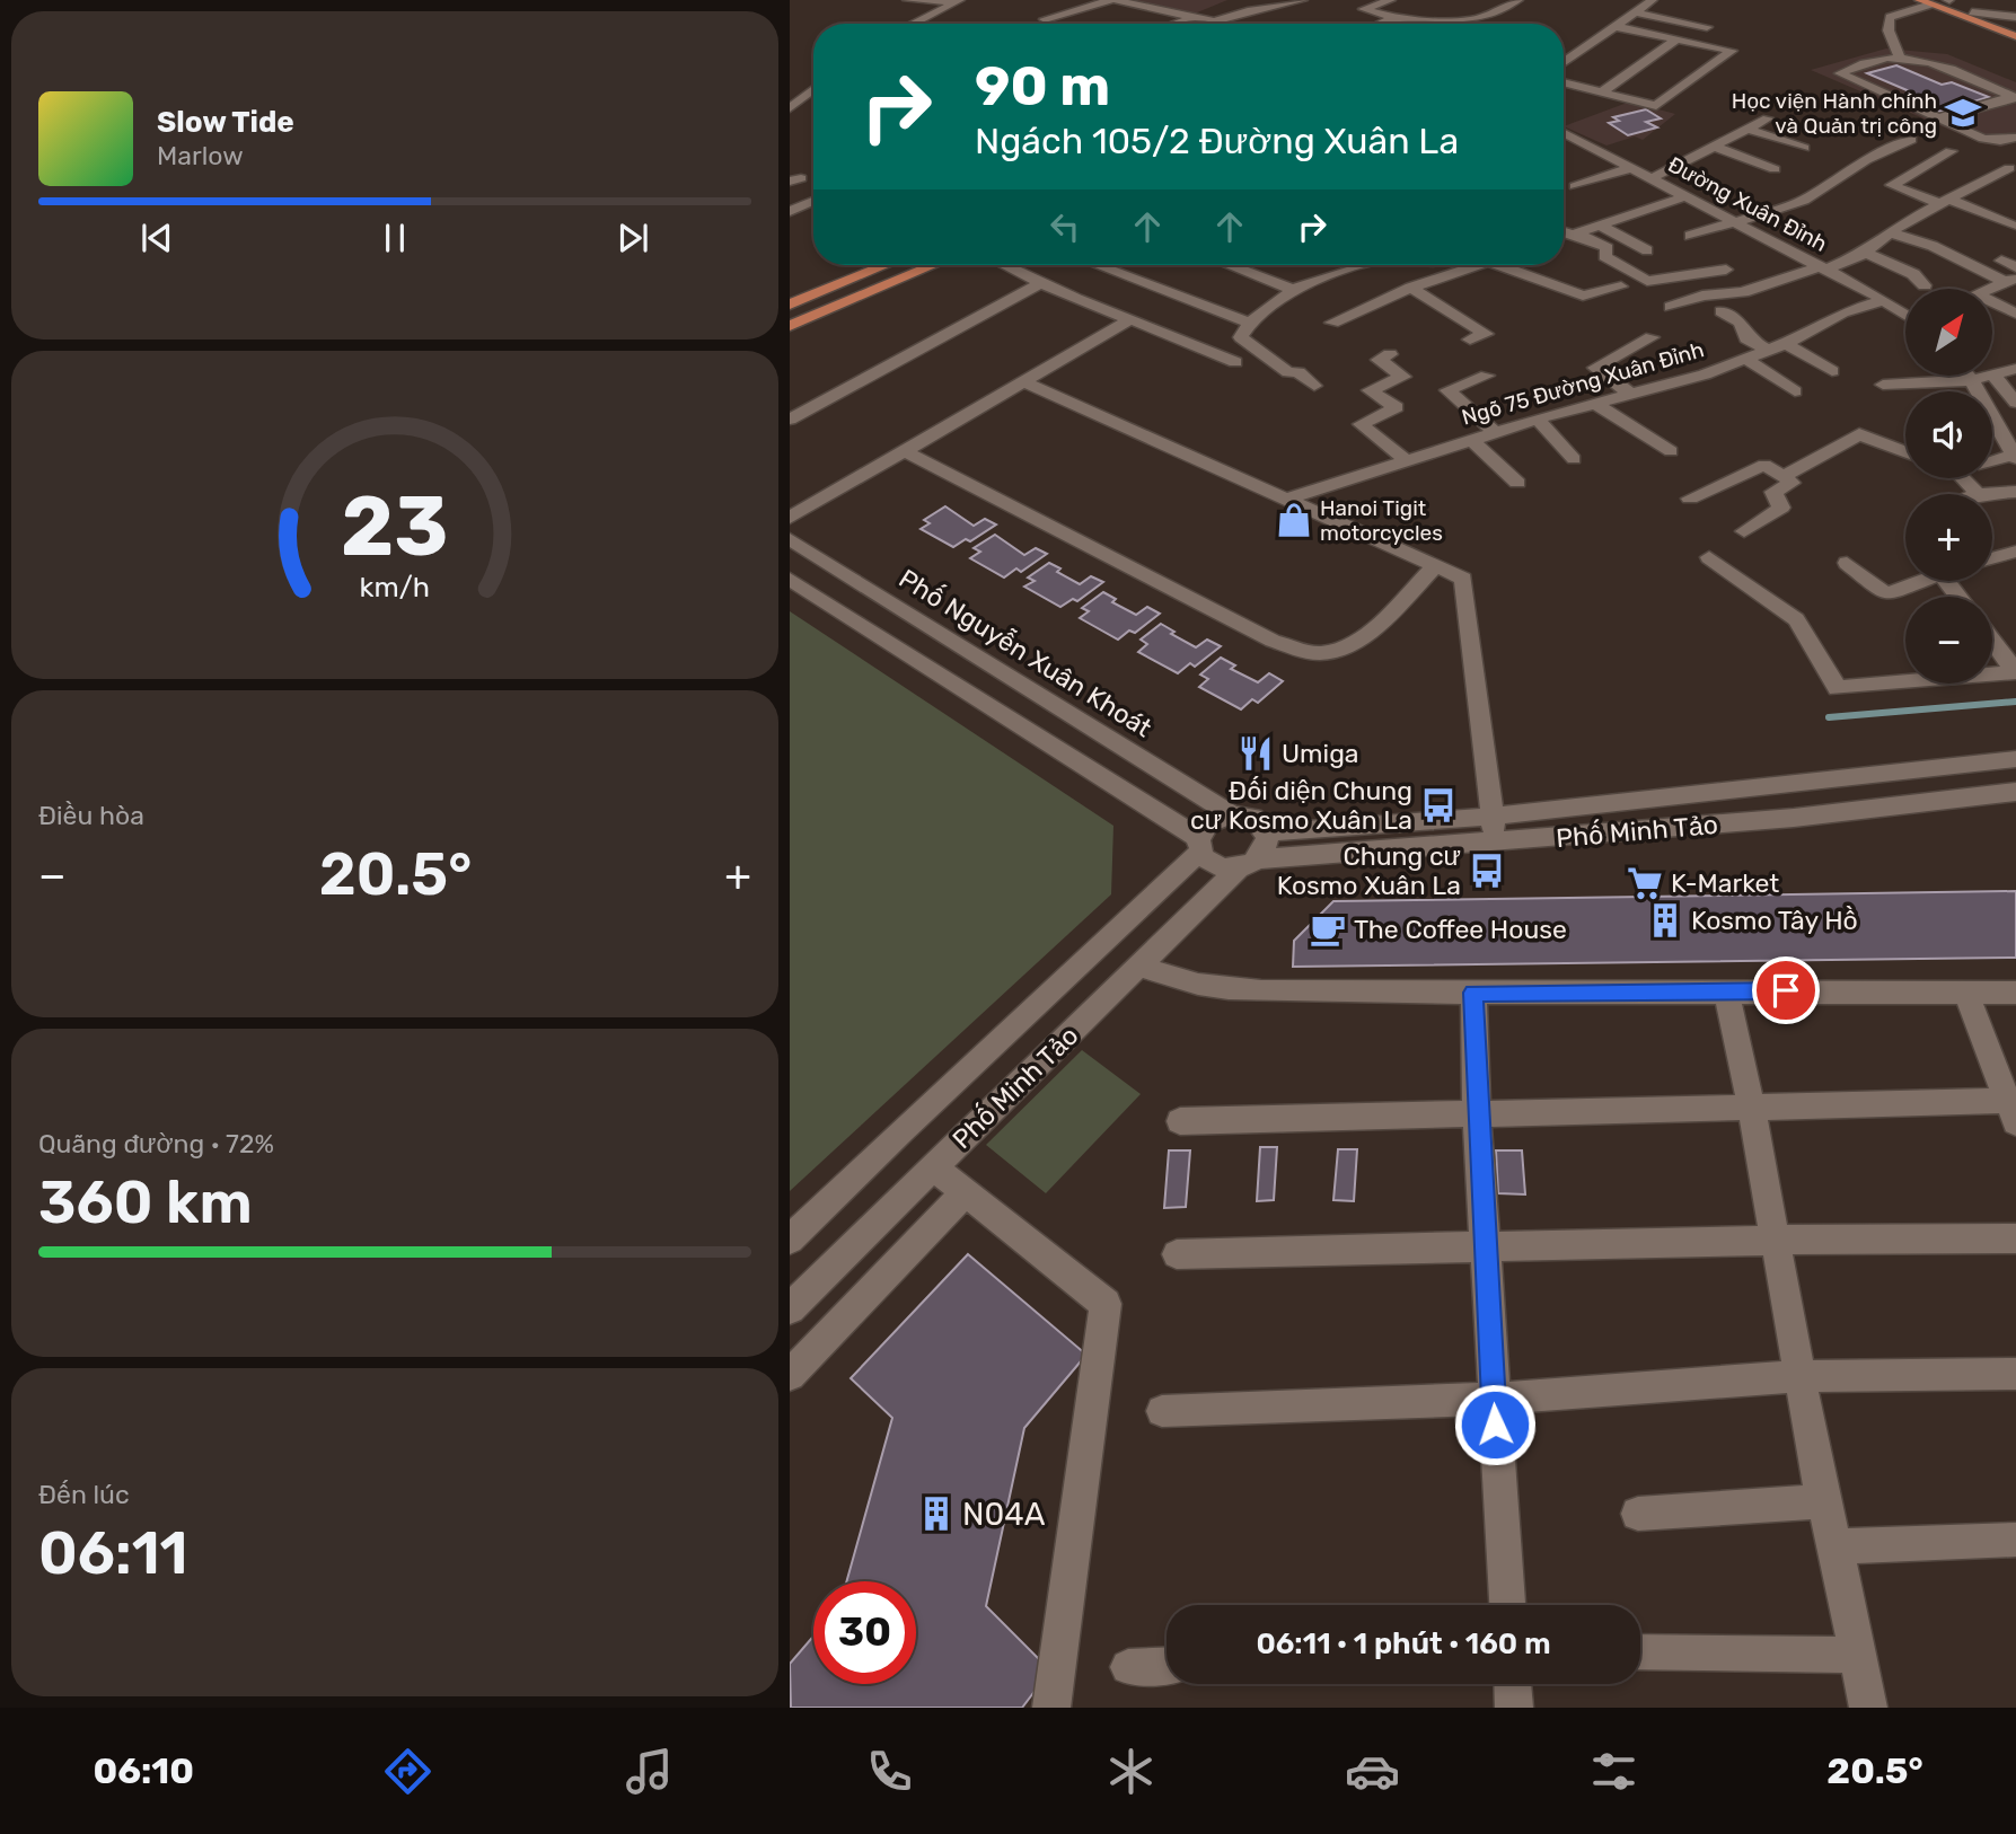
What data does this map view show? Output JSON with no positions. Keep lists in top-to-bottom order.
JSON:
{
  "streets": {
    "street": [
      "Đường Xuân Đỉnh",
      "Ngõ 75 Đường Xuân Đỉnh",
      "Phố Nguyễn Xuân Khoát",
      "Phố Minh Tảo"
    ]
  },
  "crossings": [
    ["Đường Xuân Đỉnh", "Ngõ 75 Đường Xuân Đỉnh"],
    ["Phố Nguyễn Xuân Khoát", "Phố Minh Tảo"]
  ],
  "places": {
    "school or university": ["Học viện Hành chính và Quản trị công"],
    "shop": ["Hanoi Tigit motorcycles"],
    "restaurant": ["Umiga"],
    "bus stop": ["Đối diện Chung cư Kosmo Xuân La", "Chung cư Kosmo Xuân La"],
    "supermarket": ["K-Market"],
    "building": ["Kosmo Tây Hồ", "N04A"],
    "cafe": ["The Coffee House"]
  },
  "north": "top right",
  "page": {
    "turn": ["90 m", "Ngách 105/2 Đường Xuân La"],
    "song": ["Slow Tide", "Marlow"],
    "map_buttons": ["+", "−"],
    "tile": [
      "Điều hòa",
      ["Quãng đường · 72%", "360 km"],
      ["Đến lúc", "06:11"]
    ],
    "heat": ["−", "20.5°", "+"],
    "limit": "30",
    "trip": "06:11 · 1 phút · 160 m",
    "tabs": ["06:10", "20.5°"],
    "gauge": ["23", "km/h"]
  }
}
